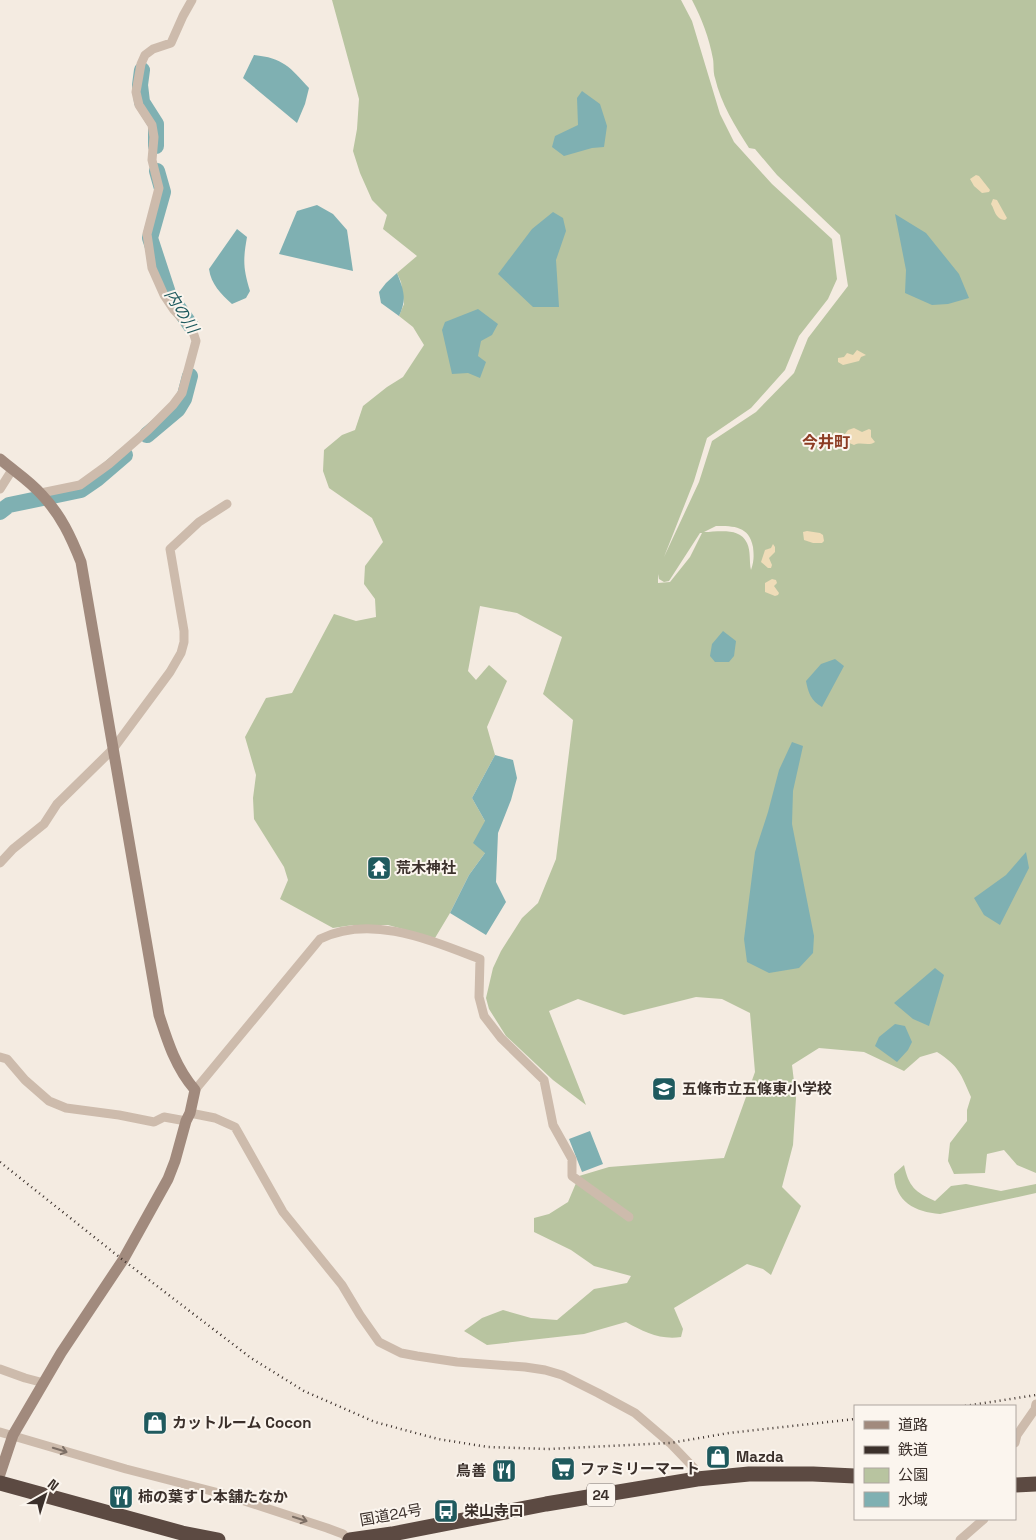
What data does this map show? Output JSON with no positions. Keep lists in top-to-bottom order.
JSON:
{
  "streets": {
    "highway": ["24", "国道24号"]
  },
  "districts": ["今井町"],
  "water": ["内の川"],
  "places": {
    "temple": ["荒木神社"],
    "school or university": ["五條市立五條東小学校"],
    "shop": ["カットルーム Cocon", "Mazda"],
    "supermarket": ["ファミリーマート"],
    "restaurant": ["鳥善", "柿の葉すし本舗たなか"],
    "bus stop": ["栄山寺口"]
  },
  "legend": [
    "道路",
    "鉄道",
    "公園",
    "水域"
  ],
  "north": "top right"
}
